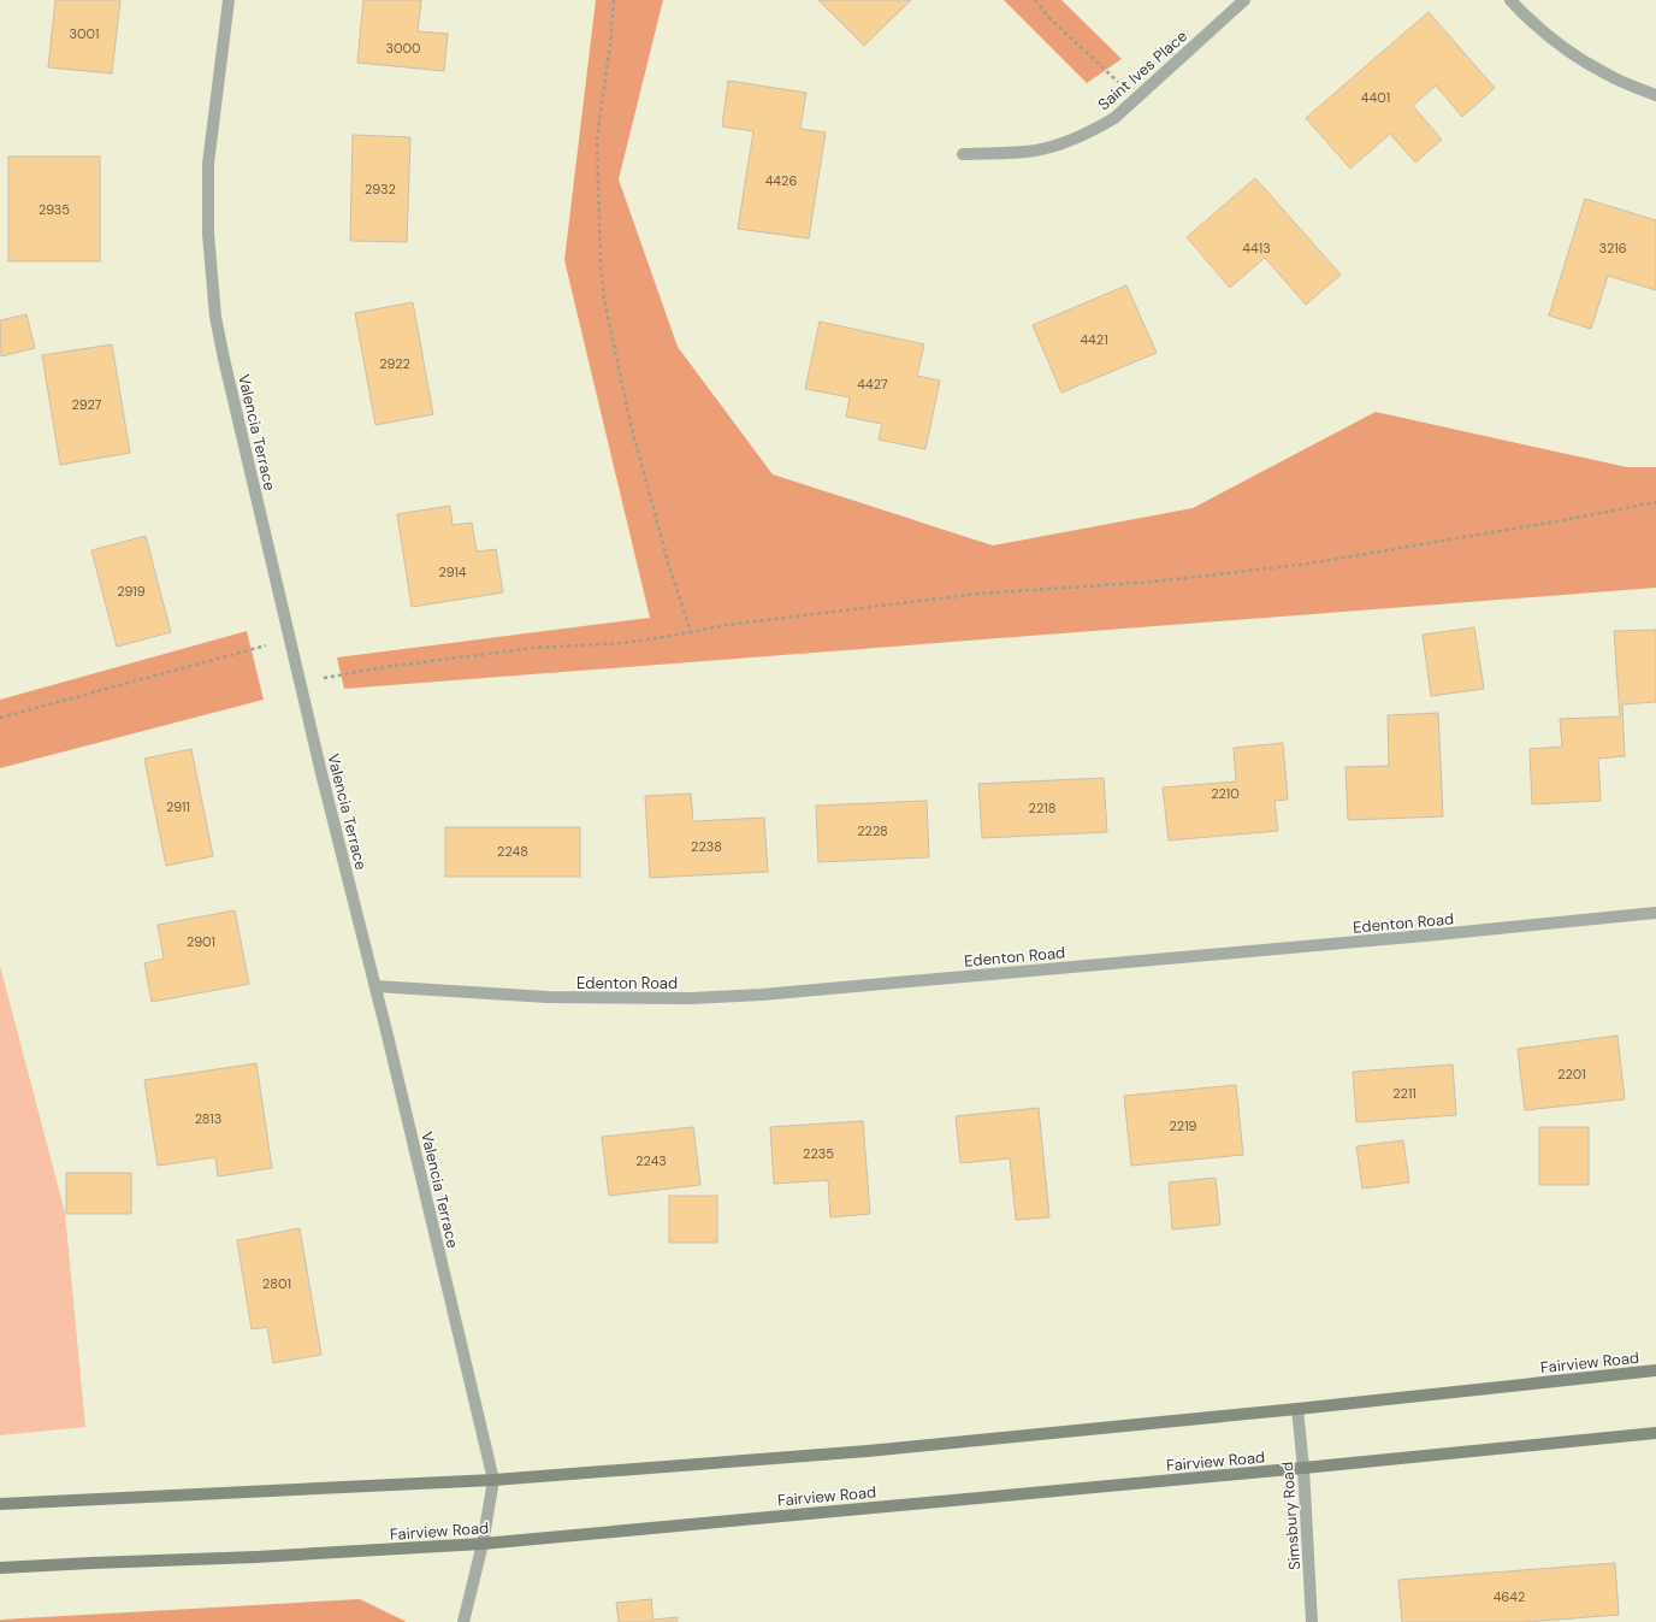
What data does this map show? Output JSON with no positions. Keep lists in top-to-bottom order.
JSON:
{
  "streets": {
    "main road": ["Fairview Road"],
    "street": [
      "Saint Ives Place",
      "Valencia Terrace",
      "Edenton Road",
      "Simsbury Road"
    ]
  },
  "crossings": [
    ["Valencia Terrace", "Edenton Road"],
    ["Valencia Terrace", "Fairview Road"],
    ["Fairview Road", "Simsbury Road"]
  ],
  "house_numbers": [
    "3001",
    "3000",
    "4401",
    "4426",
    "2932",
    "2935",
    "4413",
    "3216",
    "4421",
    "2922",
    "4427",
    "2927",
    "2914",
    "2919",
    "2210",
    "2911",
    "2218",
    "2228",
    "2238",
    "2248",
    "2901",
    "2201",
    "2211",
    "2813",
    "2219",
    "2235",
    "2243",
    "2801",
    "4642"
  ]
}
